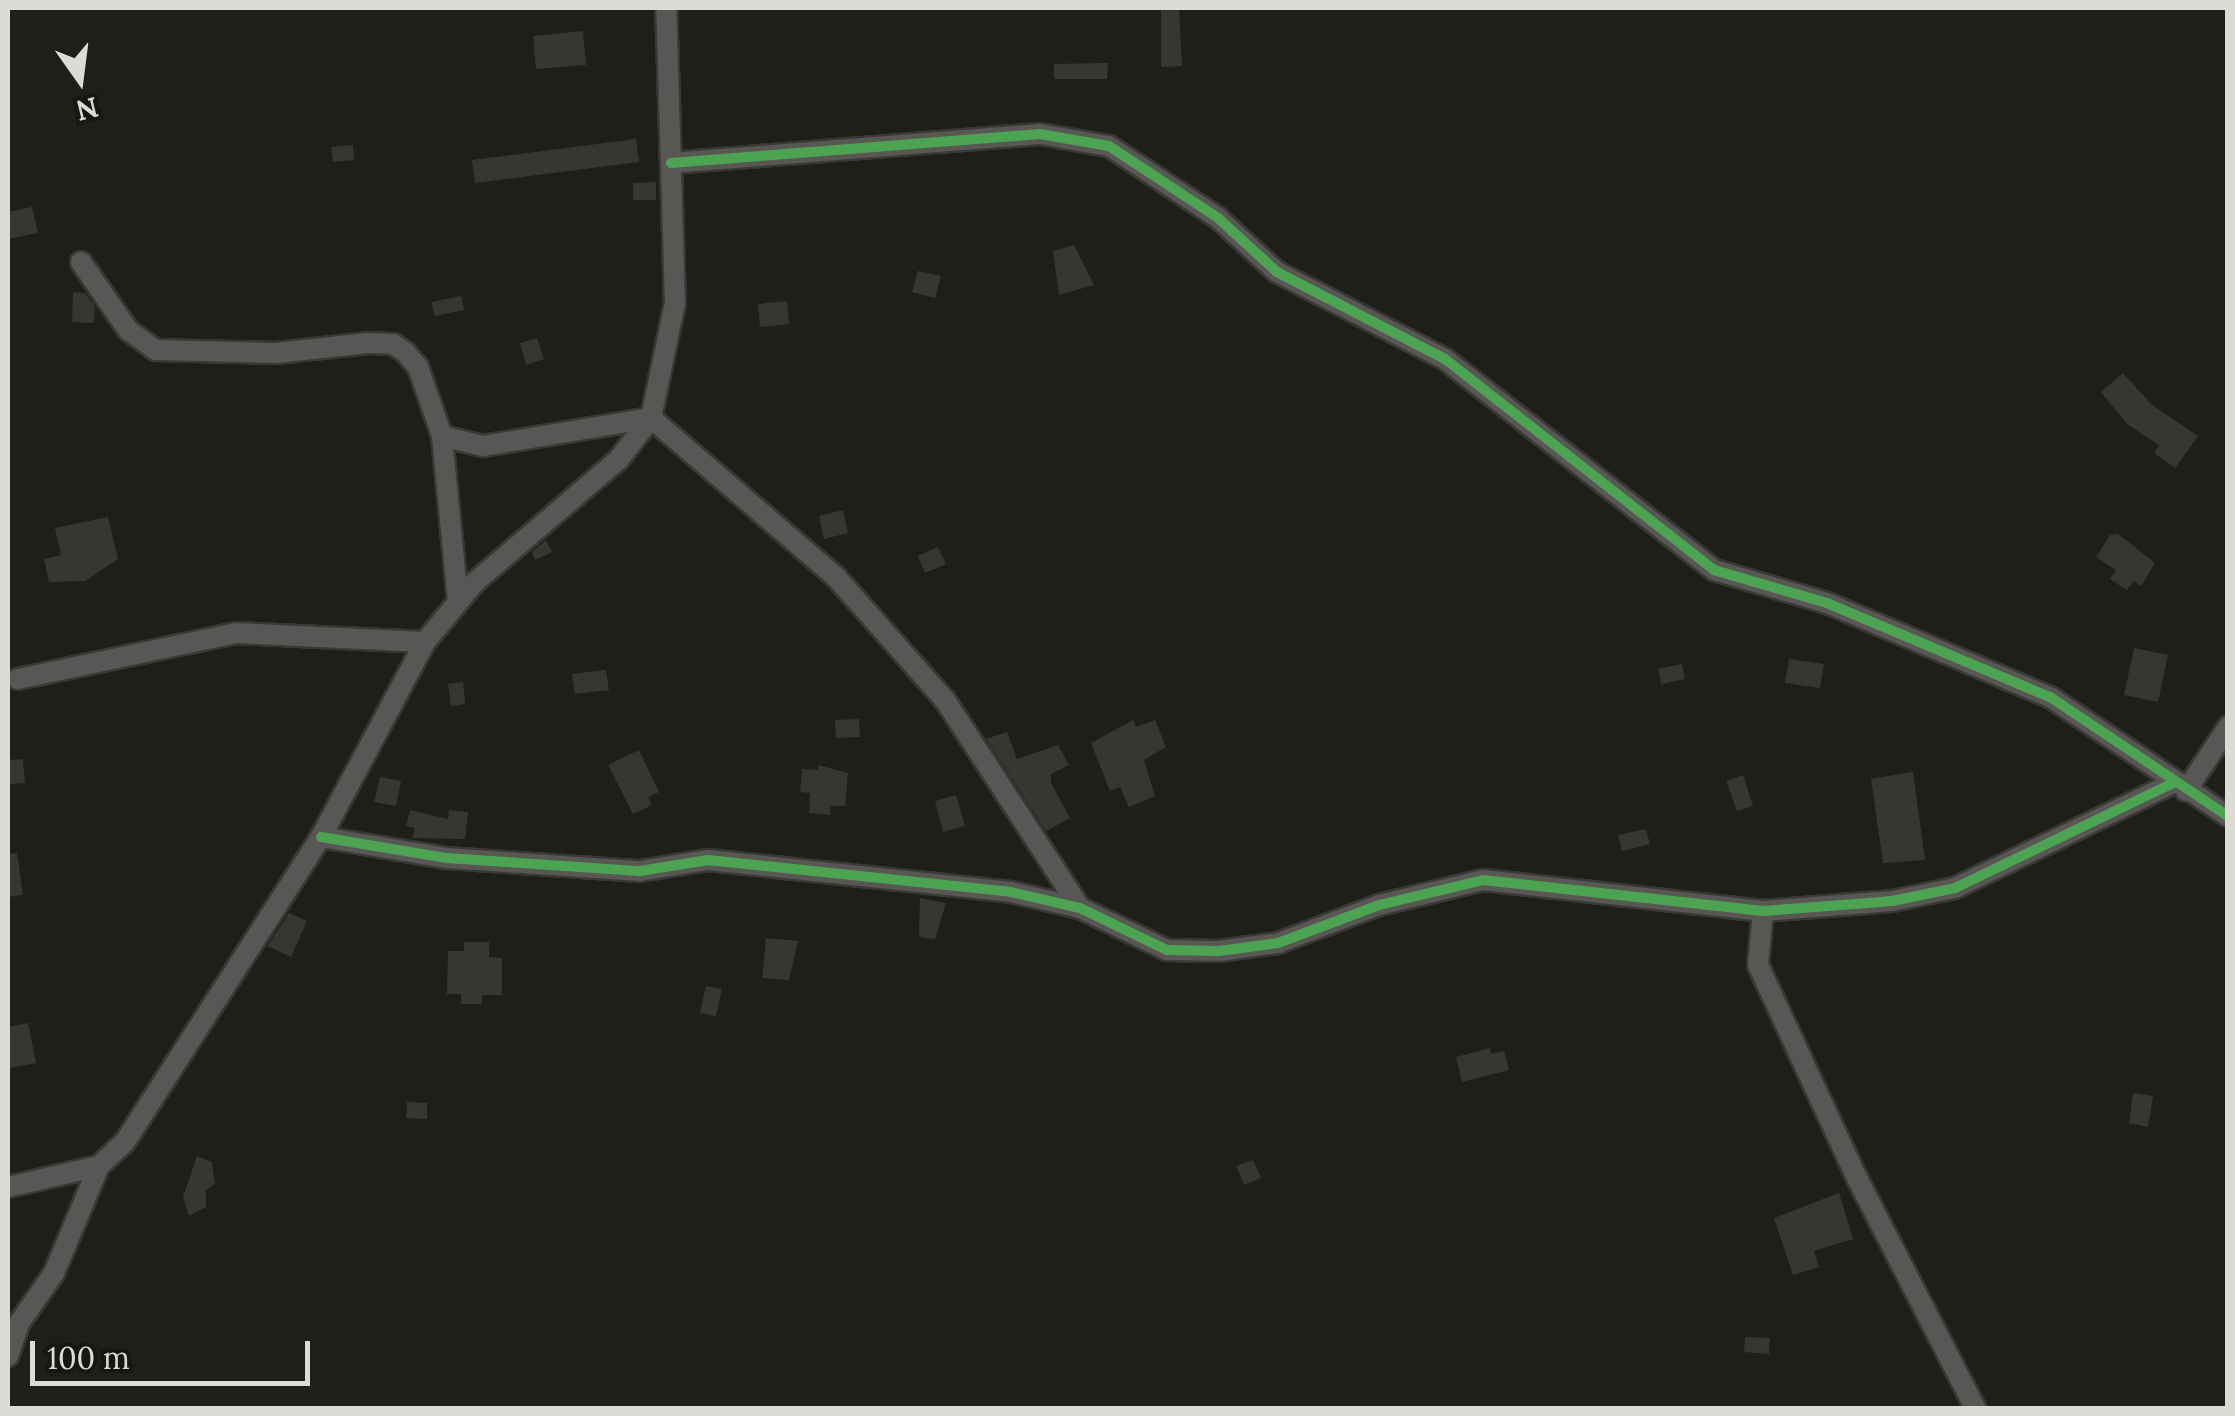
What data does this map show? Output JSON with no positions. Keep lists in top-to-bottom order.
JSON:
{
  "scale_bar": "100 m",
  "north": "bottom"
}
